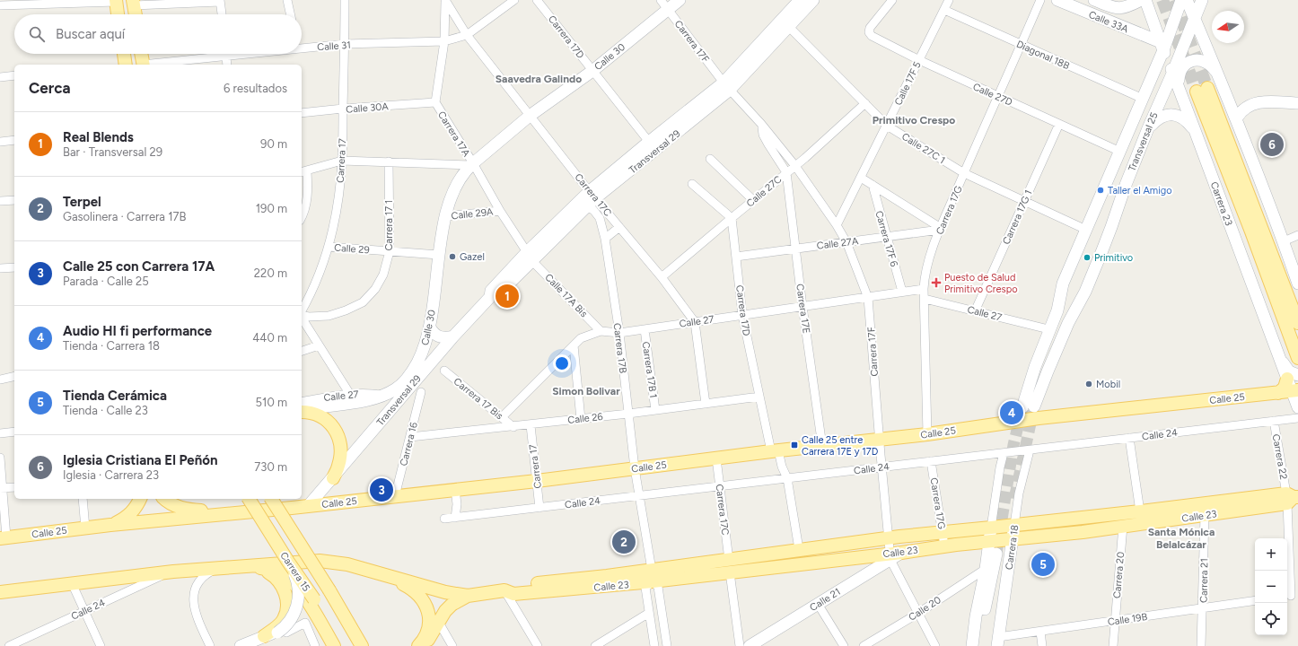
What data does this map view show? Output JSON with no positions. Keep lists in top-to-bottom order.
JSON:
{
  "streets": {
    "main road": ["Calle 25", "Calle 23", "Carrera 15"],
    "street": [
      "Calle 33A",
      "Carrera 17D",
      "Carrera 17F",
      "Calle 31",
      "Diagonal 18B",
      "Calle 30",
      "Calle 17F 5",
      "Calle 27D",
      "Calle 30A",
      "Carrera 17A",
      "Transversal 25",
      "Calle 27C 1",
      "Transversal 29",
      "Carrera 17",
      "Calle 27C",
      "Carrera 17C",
      "Carrera 23",
      "Carrera 17G",
      "Calle 29A",
      "Carrera 17G 1",
      "Carrera 17 1",
      "Carrera 17F 6",
      "Calle 27A",
      "Calle 29",
      "Calle 17A Bis",
      "Carrera 17E",
      "Calle 27",
      "Carrera 17B",
      "Carrera 17B 1",
      "Carrera 17 Bis",
      "Calle 26",
      "Calle 24",
      "Carrera 16",
      "Carrera 22",
      "Carrera 18",
      "Carrera 20",
      "Carrera 21",
      "Calle 21",
      "Calle 20",
      "Calle 19B"
    ]
  },
  "crossings": [
    ["Calle 33A", "Transversal 25"],
    ["Calle 33A", "Carrera 23"],
    ["Carrera 17D", "Calle 30"],
    ["Carrera 17D", "Transversal 29"],
    ["Carrera 17D", "Calle 27C"],
    ["Carrera 17D", "Calle 27A"],
    ["Carrera 17D", "Calle 27"],
    ["Carrera 17D", "Calle 25"],
    ["Carrera 17D", "Calle 26"],
    ["Carrera 17D", "Calle 24"],
    ["Carrera 17D", "Calle 23"],
    ["Carrera 17F", "Calle 30"],
    ["Carrera 17F", "Calle 17F 5"],
    ["Carrera 17F", "Transversal 29"],
    ["Carrera 17F", "Calle 27C"],
    ["Carrera 17F", "Calle 27A"],
    ["Carrera 17F", "Calle 27"],
    ["Carrera 17F", "Calle 25"],
    ["Carrera 17F", "Calle 24"],
    ["Carrera 17F", "Calle 23"],
    ["Carrera 17F", "Calle 21"],
    ["Carrera 17F", "Calle 20"],
    ["Calle 31", "Carrera 17A"],
    ["Calle 31", "Carrera 17"],
    ["Calle 31", "Carrera 17C"],
    ["Diagonal 18B", "Calle 17F 5"],
    ["Diagonal 18B", "Transversal 25"],
    ["Diagonal 18B", "Carrera 17G"],
    ["Calle 30", "Carrera 17A"],
    ["Calle 30", "Carrera 17C"],
    ["Calle 30", "Calle 29A"],
    ["Calle 30", "Calle 29"],
    ["Calle 30", "Calle 27"],
    ["Calle 17F 5", "Calle 27D"],
    ["Calle 17F 5", "Calle 27C 1"],
    ["Calle 27D", "Transversal 25"],
    ["Calle 27D", "Carrera 17G"],
    ["Calle 27D", "Carrera 17G 1"],
    ["Calle 30A", "Carrera 17A"],
    ["Calle 30A", "Carrera 17"],
    ["Carrera 17A", "Transversal 29"],
    ["Carrera 17A", "Carrera 17C"],
    ["Carrera 17A", "Calle 29A"],
    ["Carrera 17A", "Calle 17A Bis"],
    ["Transversal 25", "Calle 27C 1"],
    ["Transversal 25", "Carrera 23"],
    ["Calle 27C 1", "Transversal 29"],
    ["Calle 27C 1", "Calle 27C"],
    ["Calle 27C 1", "Carrera 17G"],
    ["Calle 27C 1", "Carrera 17G 1"],
    ["Transversal 29", "Carrera 17C"],
    ["Transversal 29", "Calle 17A Bis"],
    ["Transversal 29", "Carrera 17B"],
    ["Transversal 29", "Calle 25"],
    ["Carrera 17", "Calle 29"],
    ["Carrera 17", "Calle 25"],
    ["Carrera 17", "Calle 26"],
    ["Carrera 17", "Calle 24"],
    ["Calle 27C", "Carrera 17C"],
    ["Calle 27C", "Carrera 17E"],
    ["Carrera 17C", "Calle 27"],
    ["Carrera 17C", "Calle 25"],
    ["Carrera 17C", "Calle 26"],
    ["Carrera 17C", "Calle 24"],
    ["Carrera 17C", "Calle 23"],
    ["Carrera 23", "Calle 25"],
    ["Carrera 17G", "Calle 27A"],
    ["Carrera 17G", "Calle 27"],
    ["Carrera 17G", "Calle 25"],
    ["Carrera 17G", "Calle 24"],
    ["Carrera 17G", "Calle 23"],
    ["Carrera 17G 1", "Calle 27"],
    ["Carrera 17 1", "Calle 29"],
    ["Carrera 17F 6", "Calle 27A"],
    ["Carrera 17F 6", "Calle 27"],
    ["Calle 27A", "Carrera 17E"],
    ["Calle 17A Bis", "Calle 27"],
    ["Carrera 17E", "Calle 27"],
    ["Carrera 17E", "Calle 25"],
    ["Calle 27", "Carrera 17B"],
    ["Calle 27", "Carrera 17B 1"],
    ["Calle 27", "Carrera 17 Bis"],
    ["Carrera 17B", "Calle 25"],
    ["Carrera 17B", "Calle 26"],
    ["Carrera 17B", "Calle 24"],
    ["Carrera 17B", "Calle 23"],
    ["Carrera 17B 1", "Calle 26"],
    ["Carrera 17 Bis", "Calle 26"],
    ["Calle 25", "Carrera 16"],
    ["Calle 26", "Carrera 16"],
    ["Calle 24", "Carrera 22"],
    ["Calle 24", "Carrera 18"],
    ["Carrera 22", "Calle 23"],
    ["Calle 23", "Carrera 18"],
    ["Calle 23", "Carrera 20"],
    ["Calle 23", "Carrera 21"],
    ["Calle 23", "Calle 21"],
    ["Carrera 18", "Calle 20"],
    ["Carrera 18", "Calle 19B"],
    ["Carrera 20", "Calle 19B"],
    ["Carrera 21", "Calle 19B"]
  ],
  "districts": [
    "Saavedra Galindo",
    "Primitivo Crespo",
    "Simon Bolivar",
    "Santa Mónica Belalcázar"
  ],
  "places": {
    "other": [
      "Taller el Amigo",
      "Gazel",
      "Primitivo",
      "Mobil"
    ],
    "health": ["Puesto de Salud Primitivo Crespo"],
    "transit": ["Calle 25 entre Carrera 17E y 17D"]
  },
  "north": "left",
  "page": {
    "search": "Buscar aquí",
    "heading": ["Cerca", "6 resultados"],
    "list": [
      {
        "mark": "1",
        "name": "Real Blends",
        "note": "Bar · Transversal 29",
        "value": "90 m"
      },
      {
        "mark": "2",
        "name": "Terpel",
        "note": "Gasolinera · Carrera 17B",
        "value": "190 m"
      },
      {
        "mark": "3",
        "name": "Calle 25 con Carrera 17A",
        "note": "Parada · Calle 25",
        "value": "220 m"
      },
      {
        "mark": "4",
        "name": "Audio HI fi performance",
        "note": "Tienda · Carrera 18",
        "value": "440 m"
      },
      {
        "mark": "5",
        "name": "Tienda Cerámica",
        "note": "Tienda · Calle 23",
        "value": "510 m"
      },
      {
        "mark": "6",
        "name": "Iglesia Cristiana El Peñón",
        "note": "Iglesia · Carrera 23",
        "value": "730 m"
      }
    ],
    "pins": [
      "6",
      "1",
      "4",
      "3",
      "2",
      "5"
    ],
    "map_buttons": ["+", "−"]
  }
}
